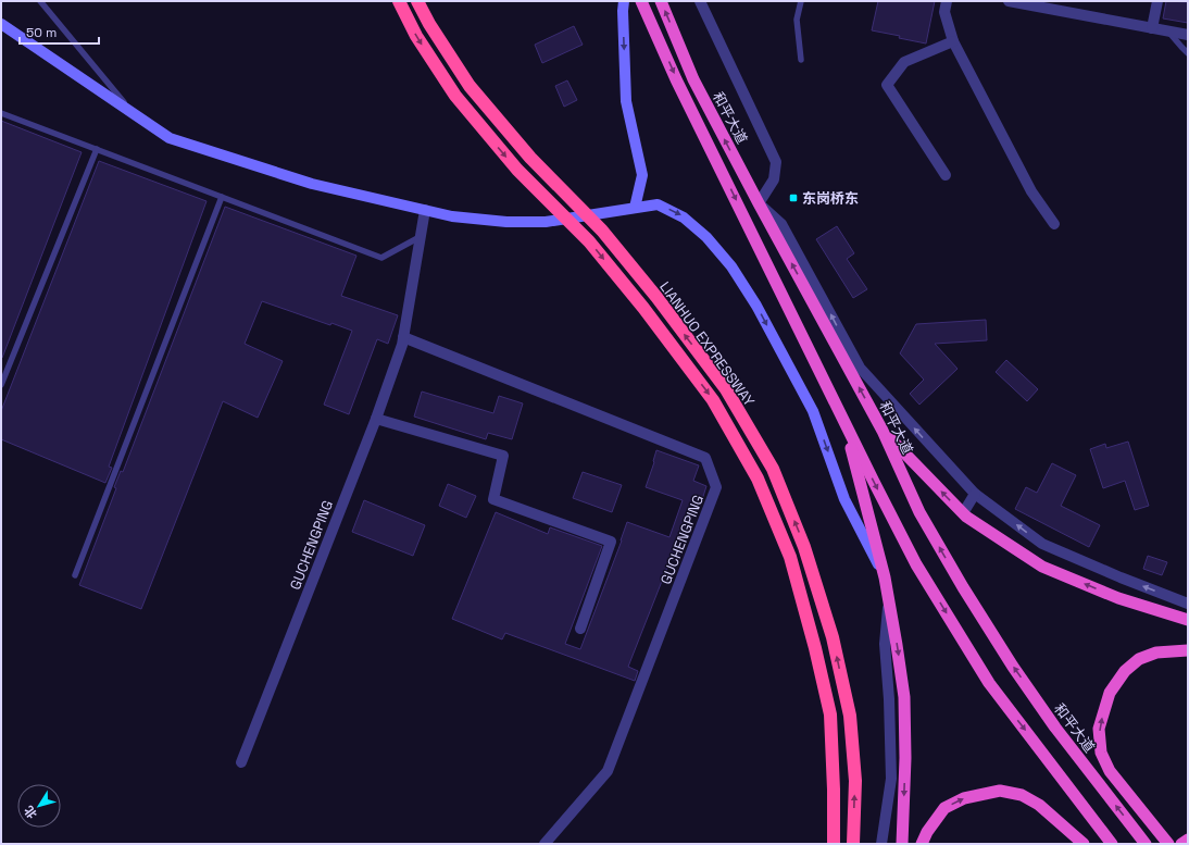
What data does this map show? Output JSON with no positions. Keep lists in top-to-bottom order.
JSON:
{
  "streets": {
    "highway": ["和平大道", "LIANHUO EXPRESSWAY"],
    "street": ["GUCHENGPING"]
  },
  "places": {
    "transit": ["东岗桥东"]
  },
  "scale_bar": "50 m",
  "north": "bottom left"
}
